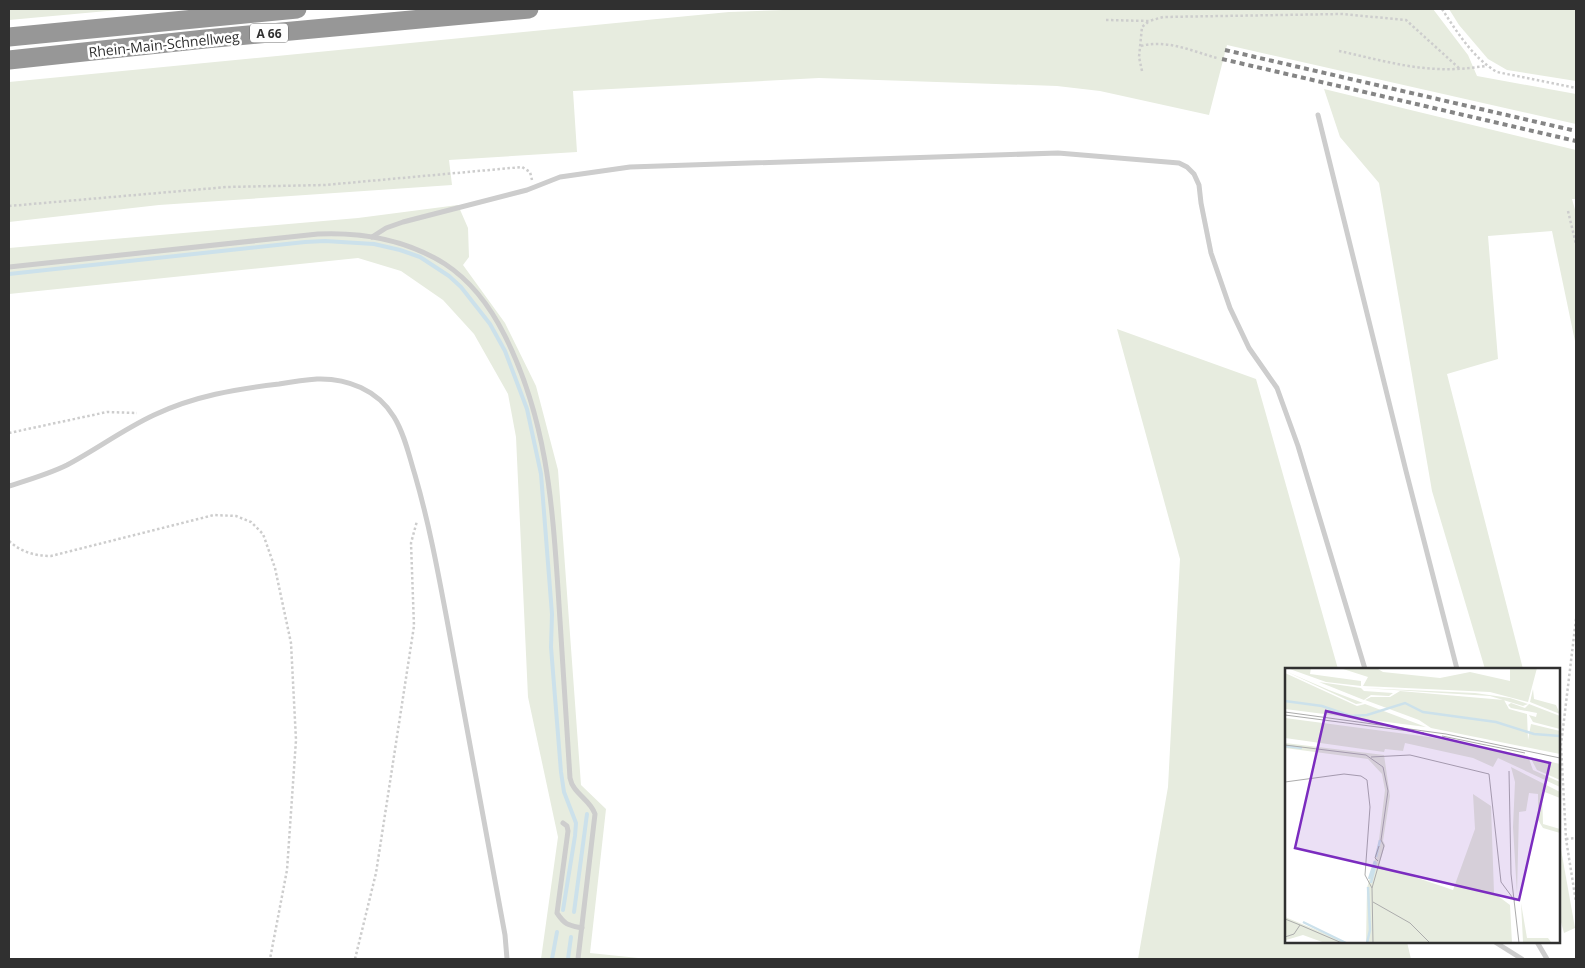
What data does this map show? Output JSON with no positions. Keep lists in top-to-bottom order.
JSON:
{
  "streets": {
    "highway": ["A 66", "Rhein-Main-Schnellweg"]
  }
}
